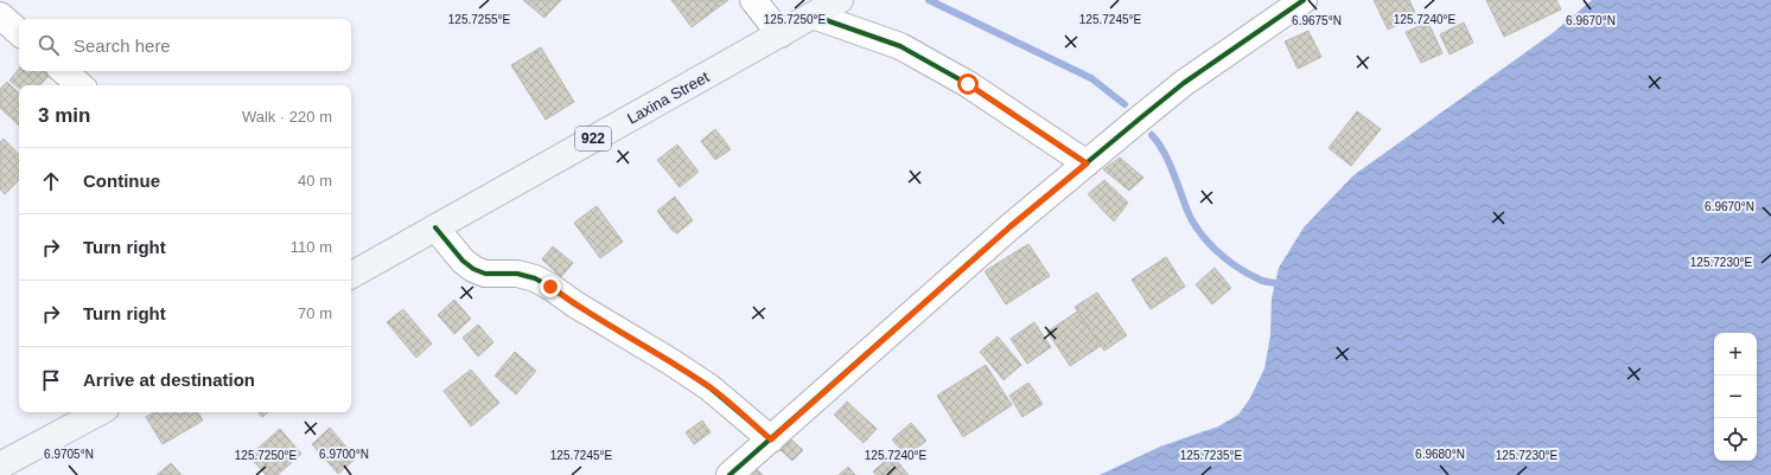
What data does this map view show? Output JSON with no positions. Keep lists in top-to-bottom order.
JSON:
{
  "streets": {
    "main road": ["Laxina Street", "922"]
  },
  "page": {
    "search": "Search here",
    "heading": ["3 min", "Walk · 220 m"],
    "list": [
      ["Continue", "40 m"],
      ["Turn right", "110 m"],
      ["Turn right", "70 m"],
      "Arrive at destination"
    ],
    "map_buttons": ["+", "−"]
  },
  "coordinates": [
    "125.7255°E",
    "125.7250°E",
    "125.7245°E",
    "125.7240°E",
    "6.9675°N",
    "6.9670°N",
    "125.7230°E",
    "6.9705°N",
    "6.9700°N",
    "6.9680°N",
    "125.7235°E"
  ]
}
